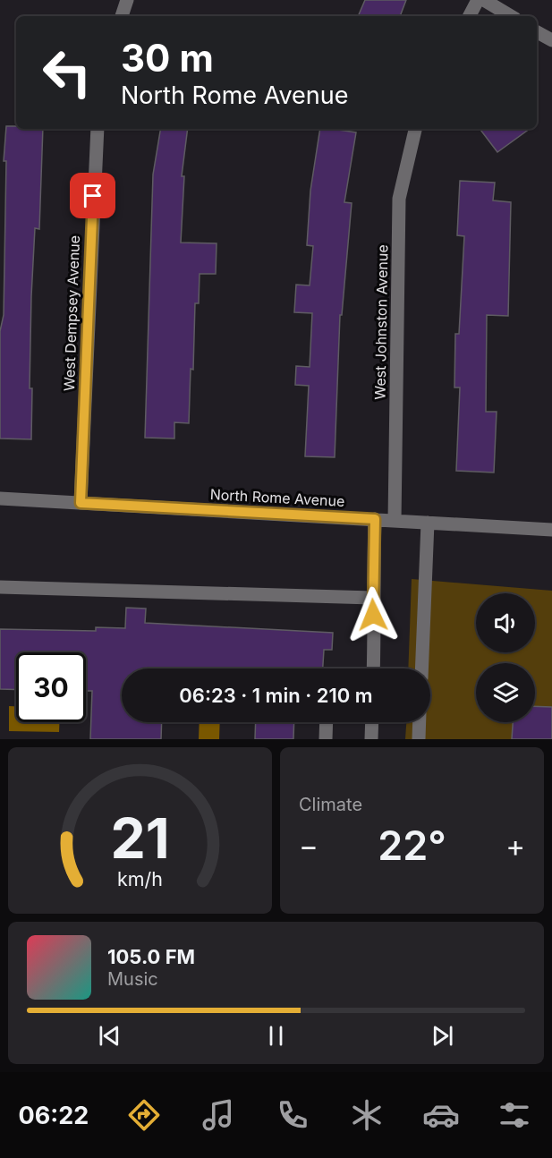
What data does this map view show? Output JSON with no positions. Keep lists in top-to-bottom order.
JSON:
{
  "streets": {
    "street": ["West Dempsey Avenue", "West Johnston Avenue", "North Rome Avenue"]
  },
  "crossings": [
    ["West Dempsey Avenue", "North Rome Avenue"],
    ["West Johnston Avenue", "North Rome Avenue"]
  ],
  "page": {
    "turn": ["30 m", "North Rome Avenue"],
    "limit": "30",
    "trip": "06:23 · 1 min · 210 m",
    "tile": "Climate",
    "heat": ["−", "22°", "+"],
    "song": ["105.0 FM", "Music"],
    "tabs": "06:22",
    "gauge": ["21", "km/h"]
  }
}
